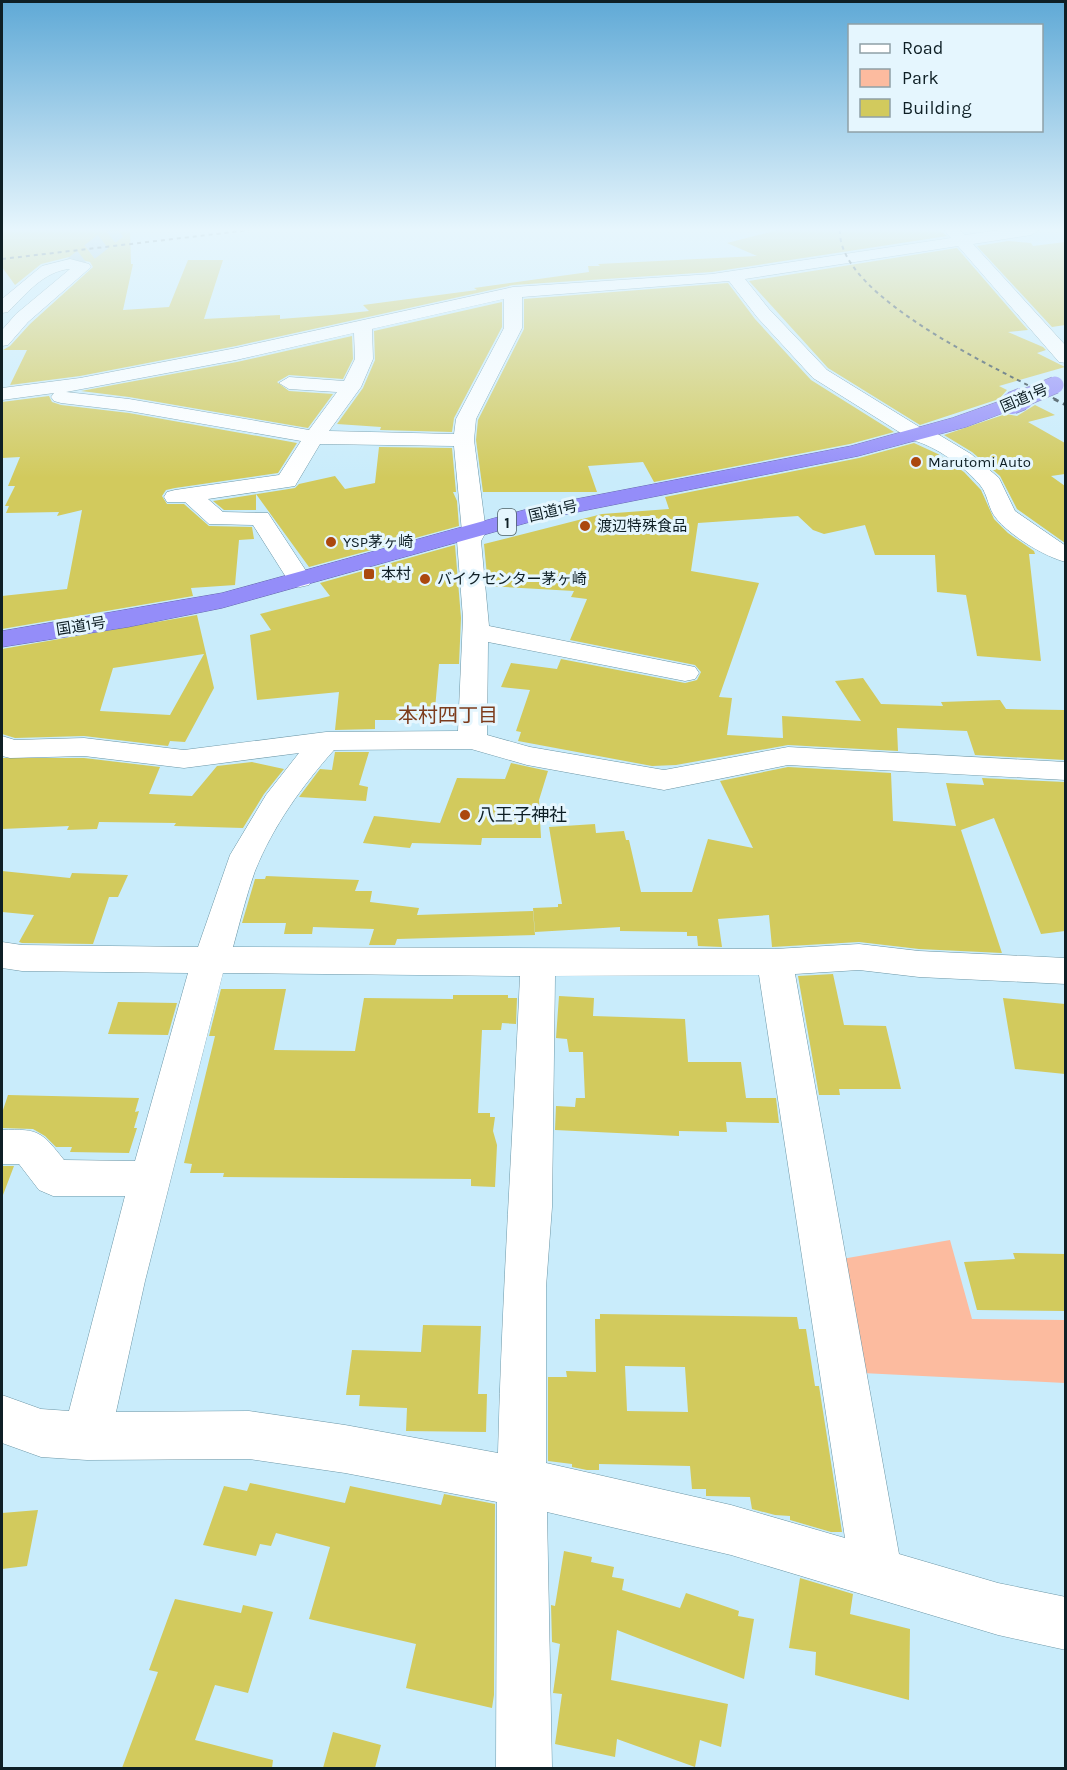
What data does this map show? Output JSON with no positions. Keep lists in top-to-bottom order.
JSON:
{
  "streets": {
    "highway": ["国道1号", "1"]
  },
  "districts": ["本村四丁目"],
  "places": {
    "other": [
      "Marutomi Auto",
      "渡辺特殊食品",
      "YSP茅ヶ崎",
      "バイクセンター茅ヶ崎",
      "八王子神社"
    ],
    "transit": ["本村"]
  },
  "legend": ["Road", "Park", "Building"]
}
